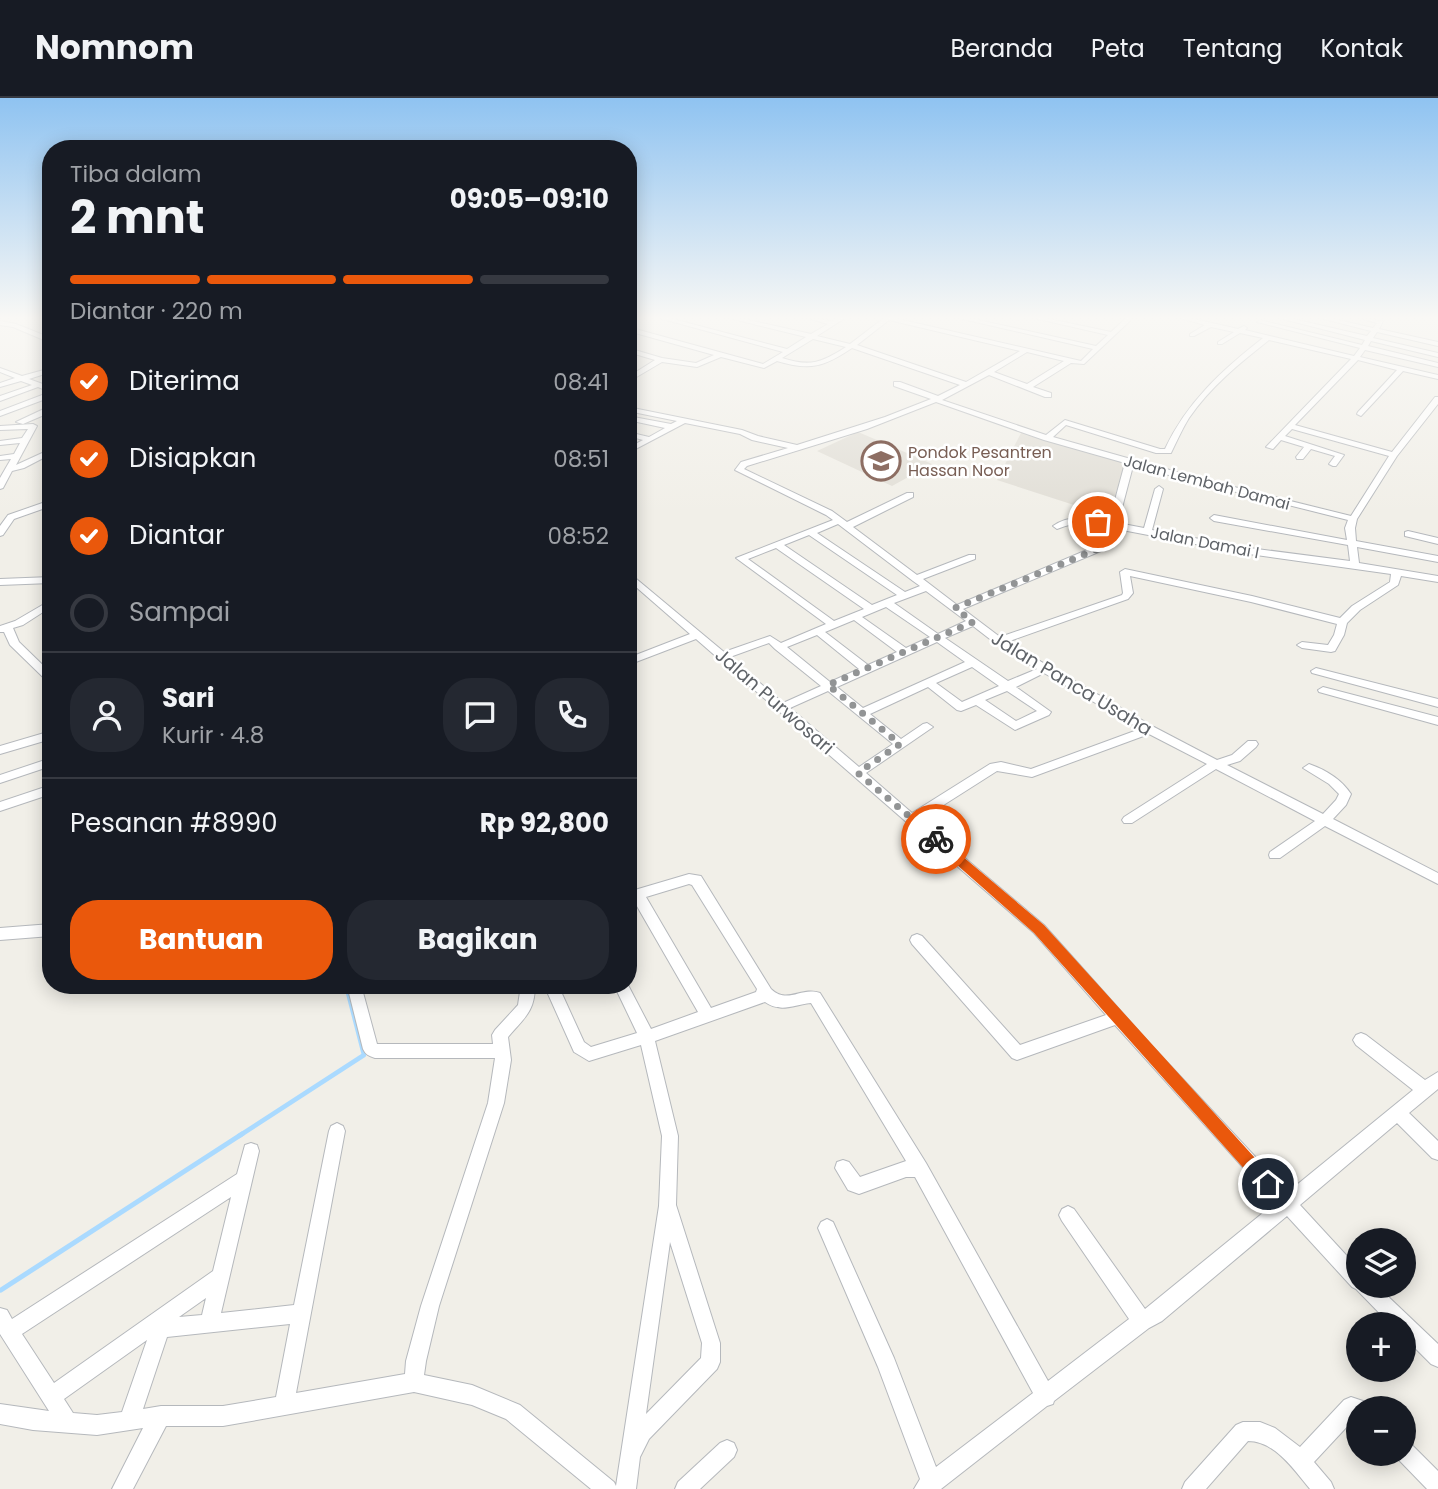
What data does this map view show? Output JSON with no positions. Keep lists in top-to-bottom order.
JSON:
{
  "streets": {
    "street": [
      "Jalan Lembah Damai",
      "Jalan Damai I",
      "Jalan Panca Usaha",
      "Jalan Purwosari"
    ]
  },
  "crossings": [
    ["Jalan Lembah Damai", "Jalan Panca Usaha"]
  ],
  "places": {
    "school or university": ["Pondok Pesantren Hassan Noor"]
  },
  "page": {
    "header": "Nomnom",
    "nav": [
      "Beranda",
      "Peta",
      "Tentang",
      "Kontak"
    ],
    "heading": ["2 mnt", "Tiba dalam", "09:05–09:10"],
    "panel": [
      "Sari",
      "Kurir · 4.8",
      "Pesanan #8990",
      "Rp 92,800"
    ],
    "bar": "Diantar · 220 m",
    "list": [
      ["Diterima", "08:41"],
      ["Disiapkan", "08:51"],
      ["Diantar", "08:52"],
      "Sampai"
    ],
    "buttons": ["Bantuan", "Bagikan"],
    "map_buttons": ["+", "−"]
  }
}
